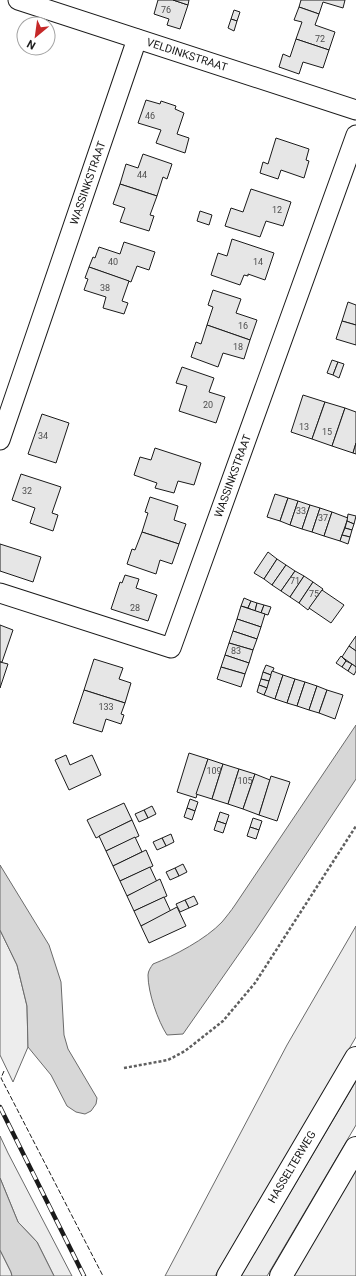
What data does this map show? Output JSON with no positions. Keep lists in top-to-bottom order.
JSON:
{
  "streets": {
    "main road": ["HASSELTERWEG"],
    "street": ["VELDINKSTRAAT", "WASSINKSTRAAT"]
  },
  "crossings": [
    ["VELDINKSTRAAT", "WASSINKSTRAAT"]
  ],
  "house_numbers": [
    "76",
    "72",
    "46",
    "44",
    "12",
    "40",
    "14",
    "38",
    "16",
    "18",
    "20",
    "13",
    "15",
    "34",
    "32",
    "33",
    "37",
    "71",
    "75",
    "28",
    "83",
    "133",
    "109",
    "105"
  ],
  "north": "bottom left"
}
